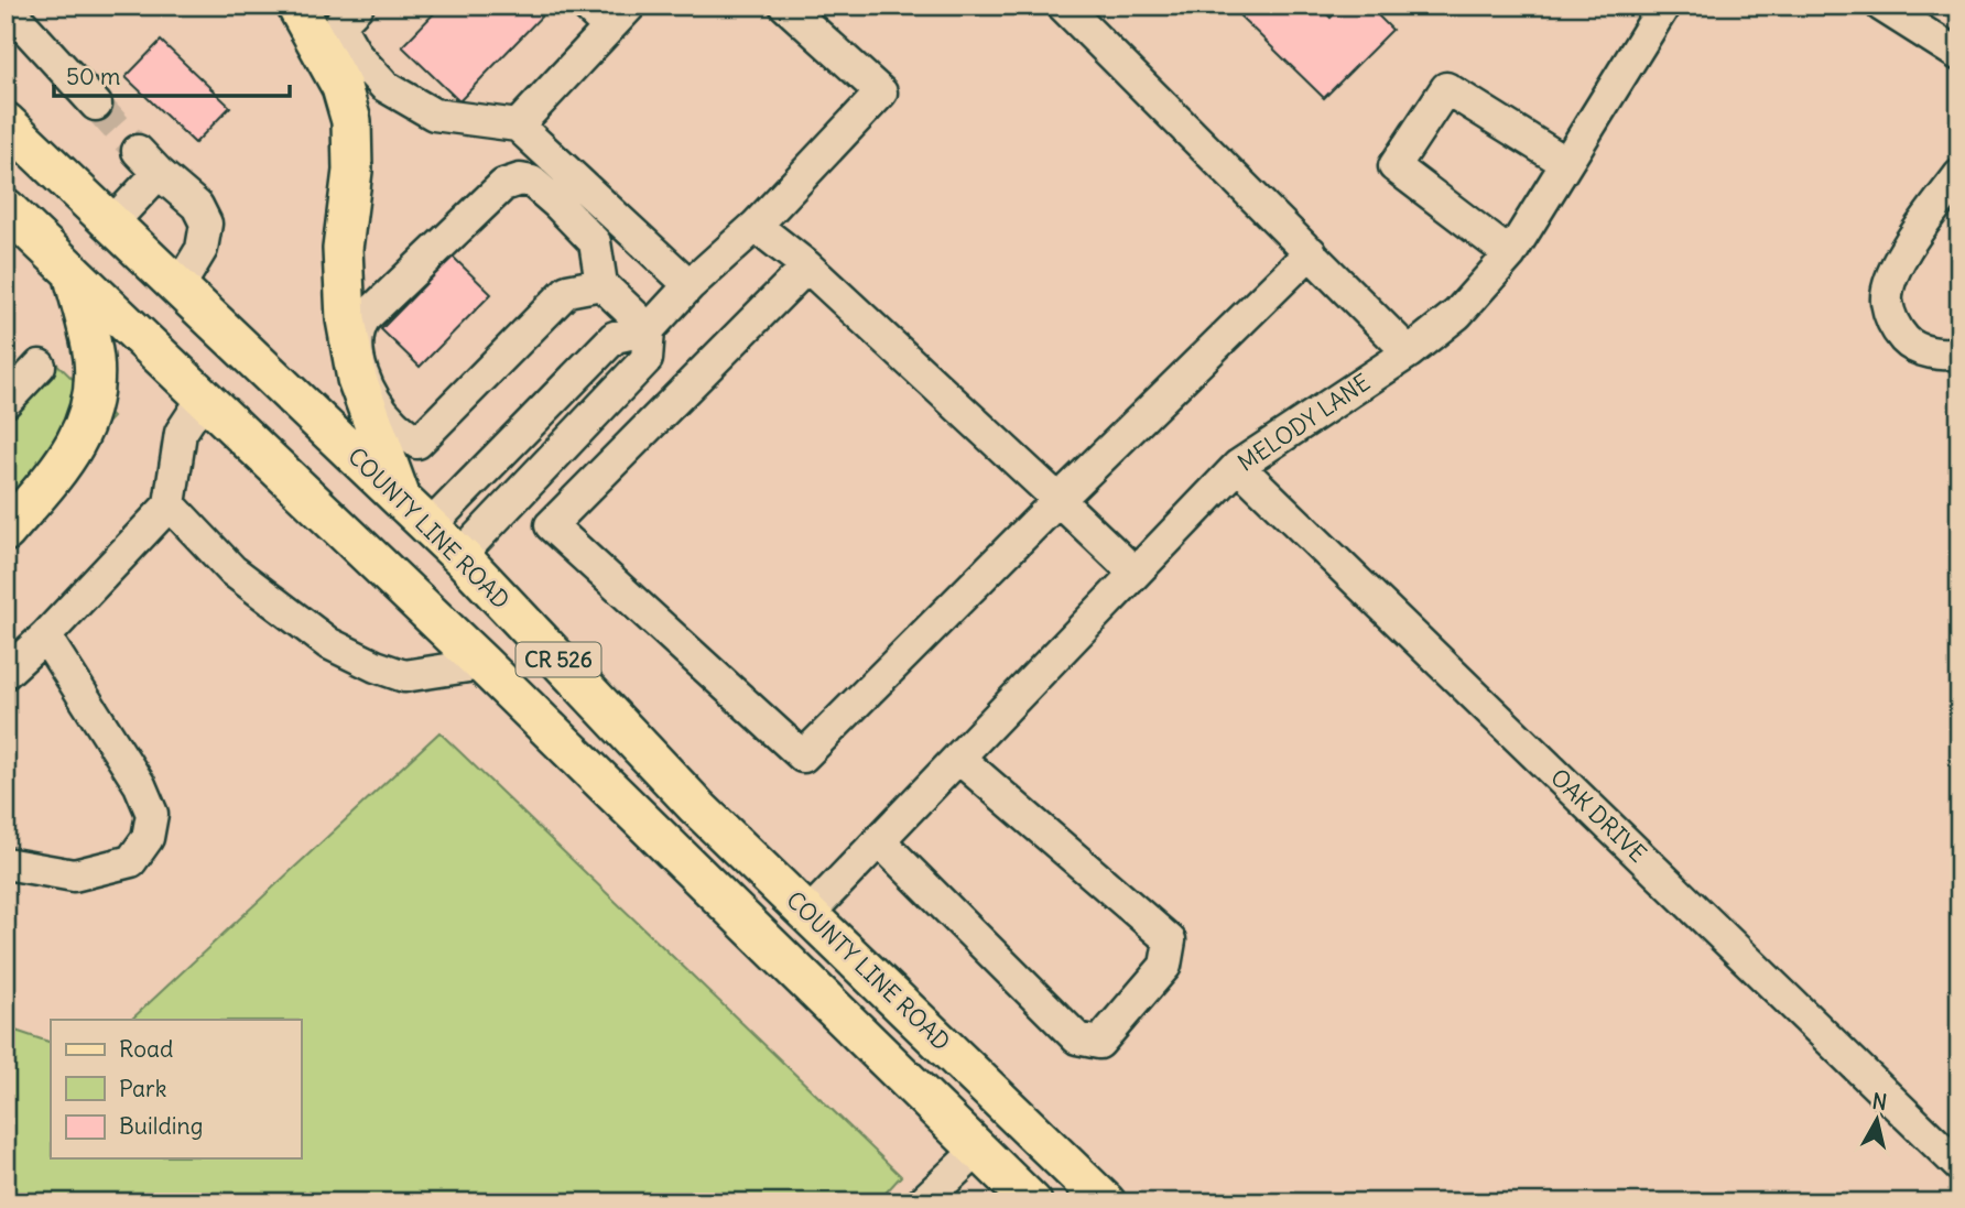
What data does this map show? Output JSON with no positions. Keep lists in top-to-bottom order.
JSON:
{
  "streets": {
    "main road": ["COUNTY LINE ROAD", "CR 526"],
    "street": ["MELODY LANE", "OAK DRIVE"]
  },
  "crossings": [
    ["MELODY LANE", "COUNTY LINE ROAD"],
    ["MELODY LANE", "OAK DRIVE"]
  ],
  "legend": ["Road", "Park", "Building"],
  "scale_bar": "50 m",
  "north": "top"
}
